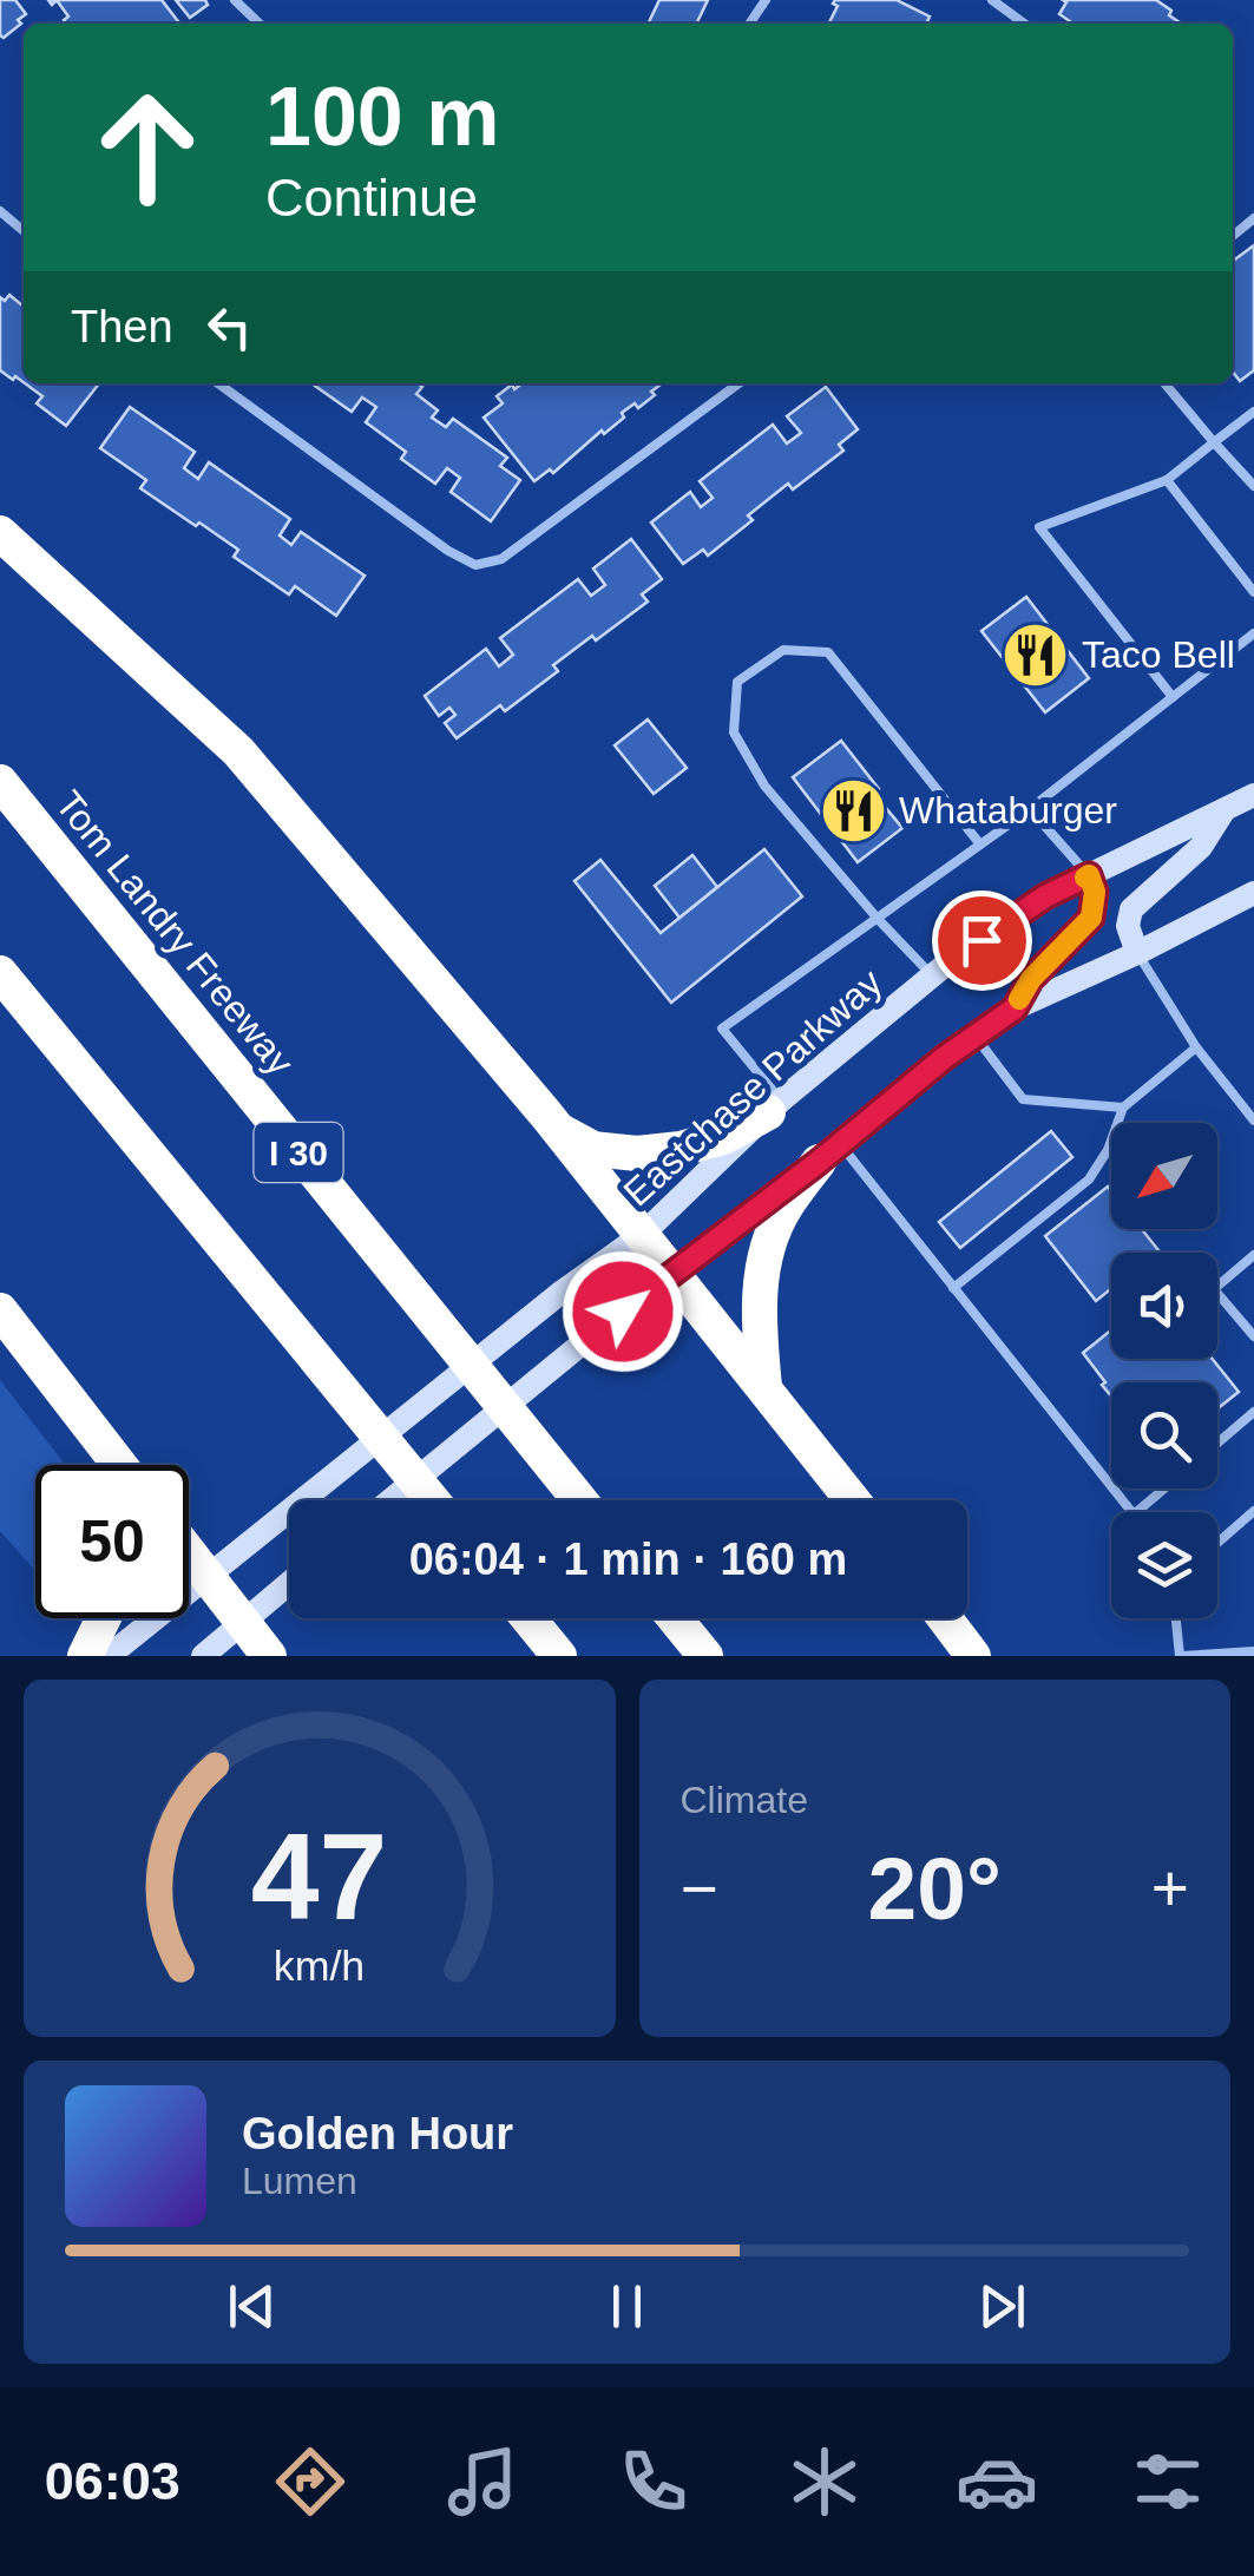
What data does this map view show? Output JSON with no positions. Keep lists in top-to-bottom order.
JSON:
{
  "streets": {
    "highway": ["Tom Landry Freeway", "I 30"],
    "main road": ["Eastchase Parkway"]
  },
  "places": {
    "restaurant": ["Taco Bell", "Whataburger"]
  },
  "north": "bottom left",
  "page": {
    "turn": ["100 m", "Continue"],
    "then": "Then",
    "limit": "50",
    "trip": "06:04 · 1 min · 160 m",
    "tile": "Climate",
    "heat": ["−", "20°", "+"],
    "song": ["Golden Hour", "Lumen"],
    "tabs": "06:03",
    "gauge": ["47", "km/h"]
  }
}
